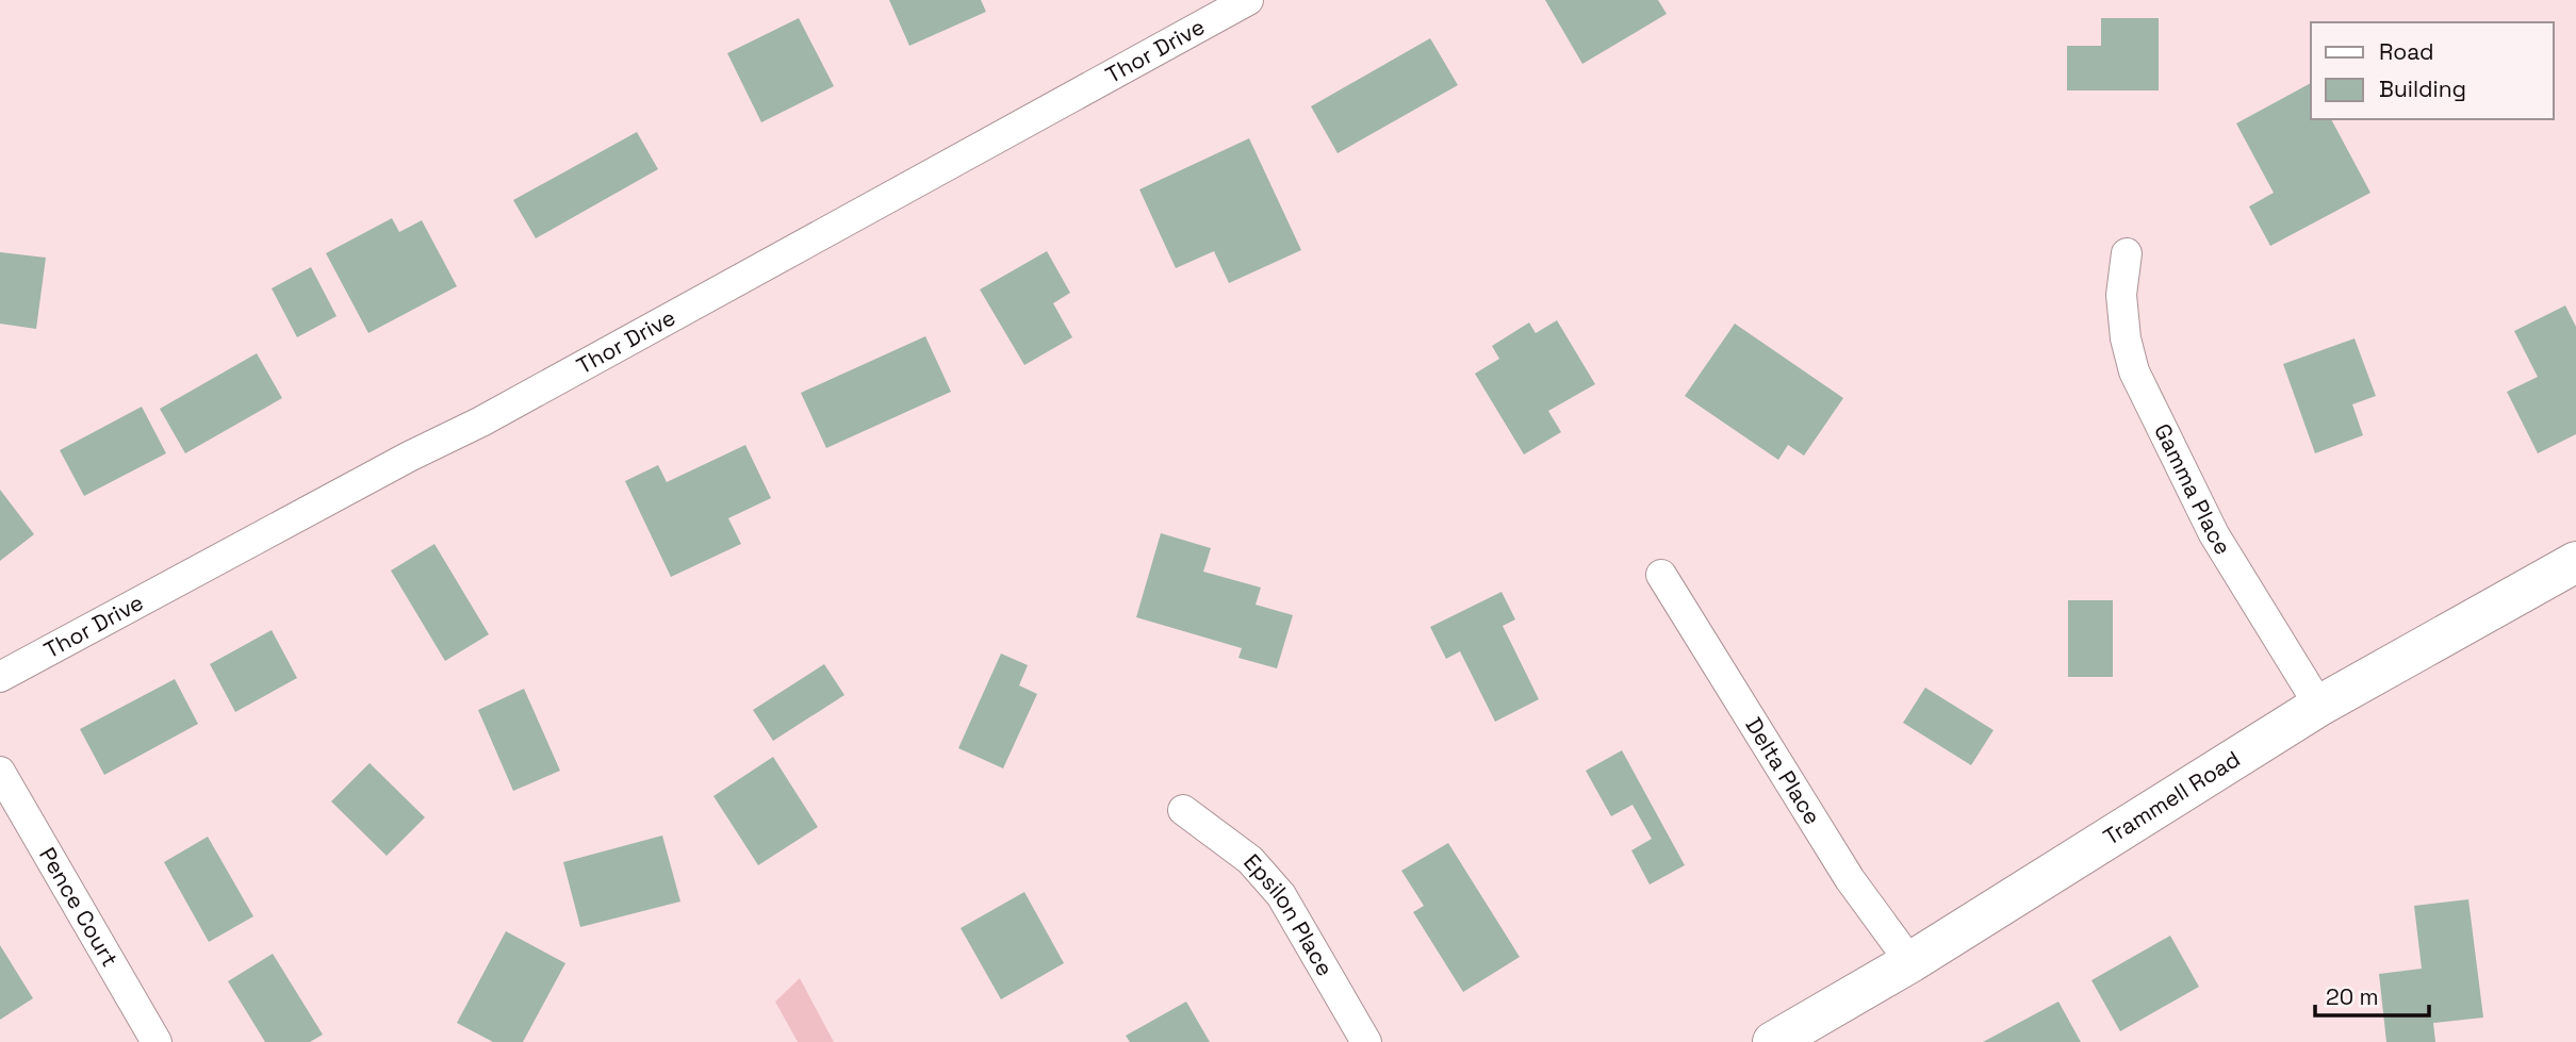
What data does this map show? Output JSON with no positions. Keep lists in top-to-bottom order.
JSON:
{
  "streets": {
    "street": [
      "Thor Drive",
      "Gamma Place",
      "Delta Place",
      "Trammell Road",
      "Pence Court",
      "Epsilon Place"
    ]
  },
  "crossings": [
    ["Gamma Place", "Trammell Road"],
    ["Delta Place", "Trammell Road"]
  ],
  "legend": ["Road", "Building"],
  "scale_bar": "20 m"
}
